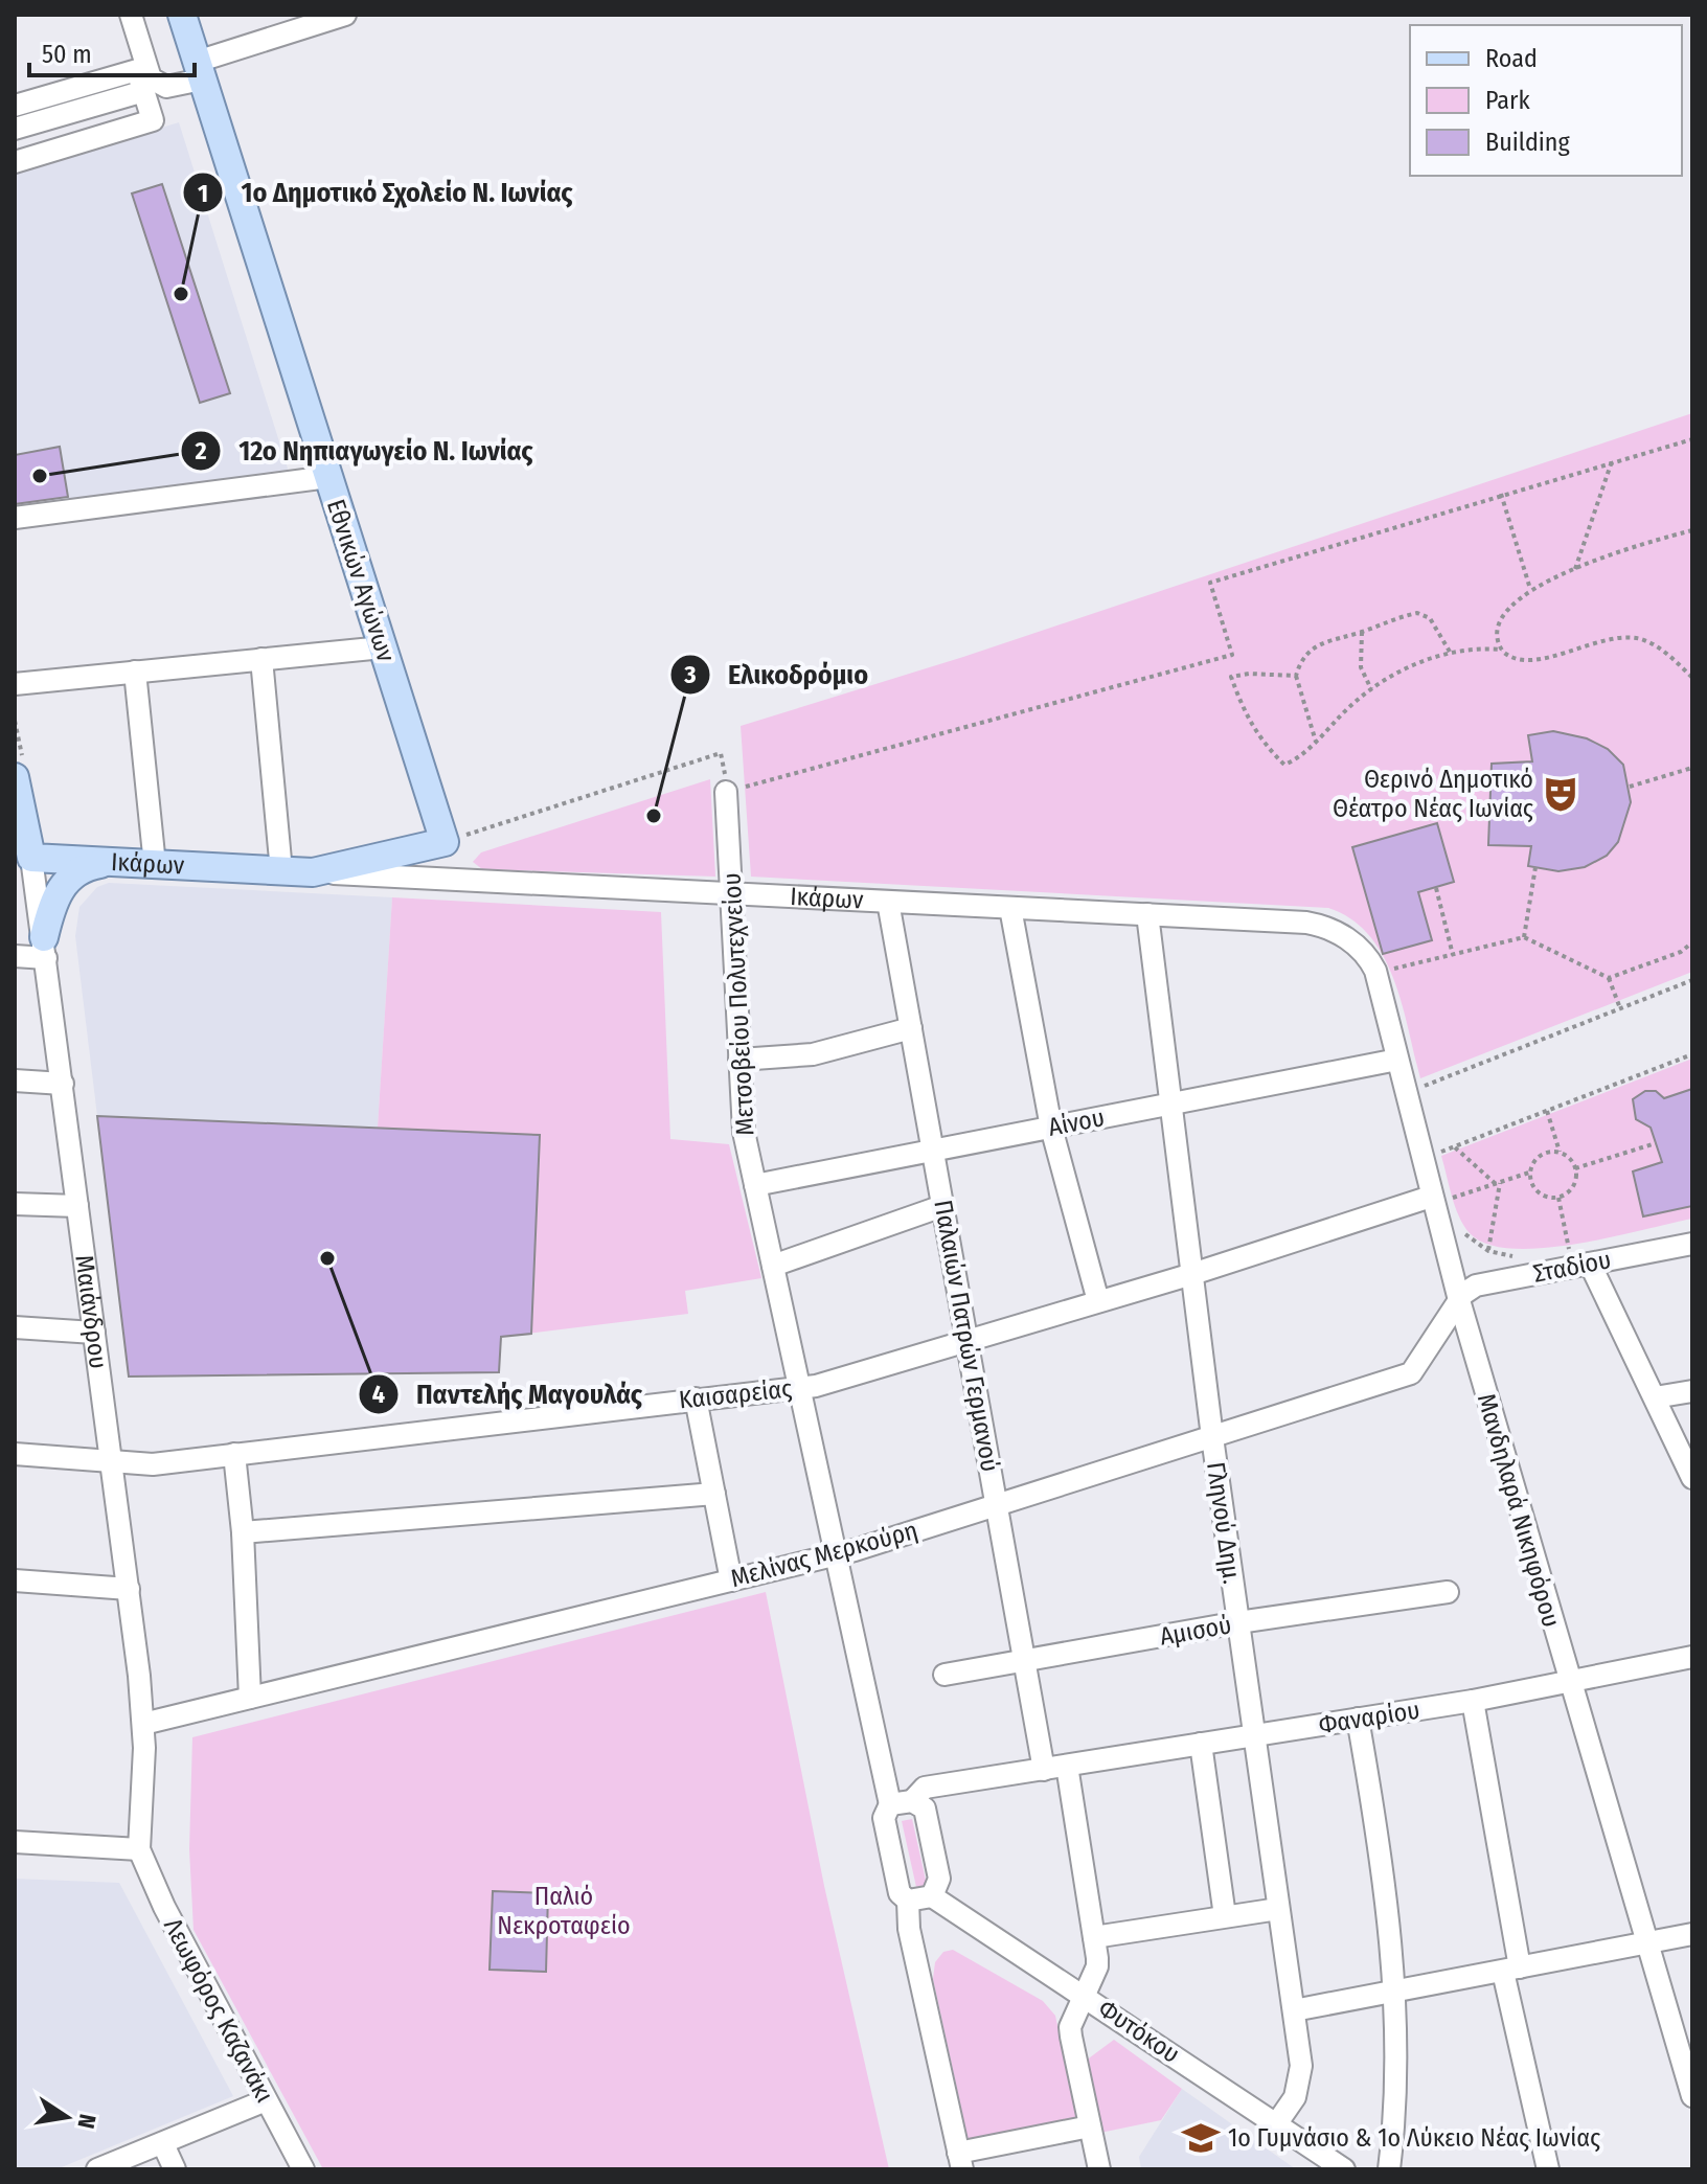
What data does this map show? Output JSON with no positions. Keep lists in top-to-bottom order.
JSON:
{
  "streets": {
    "main road": ["Εθνικών Αγώνων", "Ικάρων", "Μαιάνδρου"],
    "street": [
      "Μετσοβείου Πολυτεχνείου",
      "Αίνου",
      "Σταδίου",
      "Παλαιών Πατρών Γερμανού",
      "Καισαρείας",
      "Μανδηλαρά Νικηφόρου",
      "Γληνού Δημ.",
      "Μελίνας Μερκούρη",
      "Αμισού",
      "Φαναρίου",
      "Λεωφόρος Καζανάκι",
      "Φυτόκου"
    ]
  },
  "crossings": [
    ["Εθνικών Αγώνων", "Ικάρων"],
    ["Ικάρων", "Μετσοβείου Πολυτεχνείου"],
    ["Ικάρων", "Μαιάνδρου"],
    ["Ικάρων", "Παλαιών Πατρών Γερμανού"],
    ["Ικάρων", "Μανδηλαρά Νικηφόρου"],
    ["Ικάρων", "Γληνού Δημ."],
    ["Μετσοβείου Πολυτεχνείου", "Αίνου"],
    ["Μετσοβείου Πολυτεχνείου", "Καισαρείας"],
    ["Μετσοβείου Πολυτεχνείου", "Μελίνας Μερκούρη"],
    ["Μετσοβείου Πολυτεχνείου", "Φαναρίου"],
    ["Αίνου", "Παλαιών Πατρών Γερμανού"],
    ["Αίνου", "Μανδηλαρά Νικηφόρου"],
    ["Αίνου", "Γληνού Δημ."],
    ["Σταδίου", "Μανδηλαρά Νικηφόρου"],
    ["Σταδίου", "Μελίνας Μερκούρη"],
    ["Μαιάνδρου", "Καισαρείας"],
    ["Μαιάνδρου", "Μελίνας Μερκούρη"],
    ["Μαιάνδρου", "Λεωφόρος Καζανάκι"],
    ["Παλαιών Πατρών Γερμανού", "Καισαρείας"],
    ["Παλαιών Πατρών Γερμανού", "Μελίνας Μερκούρη"],
    ["Παλαιών Πατρών Γερμανού", "Αμισού"],
    ["Παλαιών Πατρών Γερμανού", "Φαναρίου"],
    ["Καισαρείας", "Μανδηλαρά Νικηφόρου"],
    ["Καισαρείας", "Γληνού Δημ."],
    ["Μανδηλαρά Νικηφόρου", "Μελίνας Μερκούρη"],
    ["Μανδηλαρά Νικηφόρου", "Φαναρίου"],
    ["Γληνού Δημ.", "Μελίνας Μερκούρη"],
    ["Γληνού Δημ.", "Αμισού"],
    ["Γληνού Δημ.", "Φαναρίου"],
    ["Γληνού Δημ.", "Φυτόκου"]
  ],
  "parks": ["Παλιό Νεκροταφείο"],
  "places": {
    "other": [
      "1ο Δημοτικό Σχολείο Ν. Ιωνίας",
      "12ο Νηπιαγωγείο Ν. Ιωνίας",
      "Ελικοδρόμιο",
      "Παντελής Μαγουλάς"
    ],
    "theatre": ["Θερινό Δημοτικό Θέατρο Νέας Ιωνίας"],
    "school or university": ["1ο Γυμνάσιο & 1ο Λύκειο Νέας Ιωνίας"]
  },
  "legend": ["Road", "Park", "Building"],
  "scale_bar": "50 m",
  "north": "right"
}
